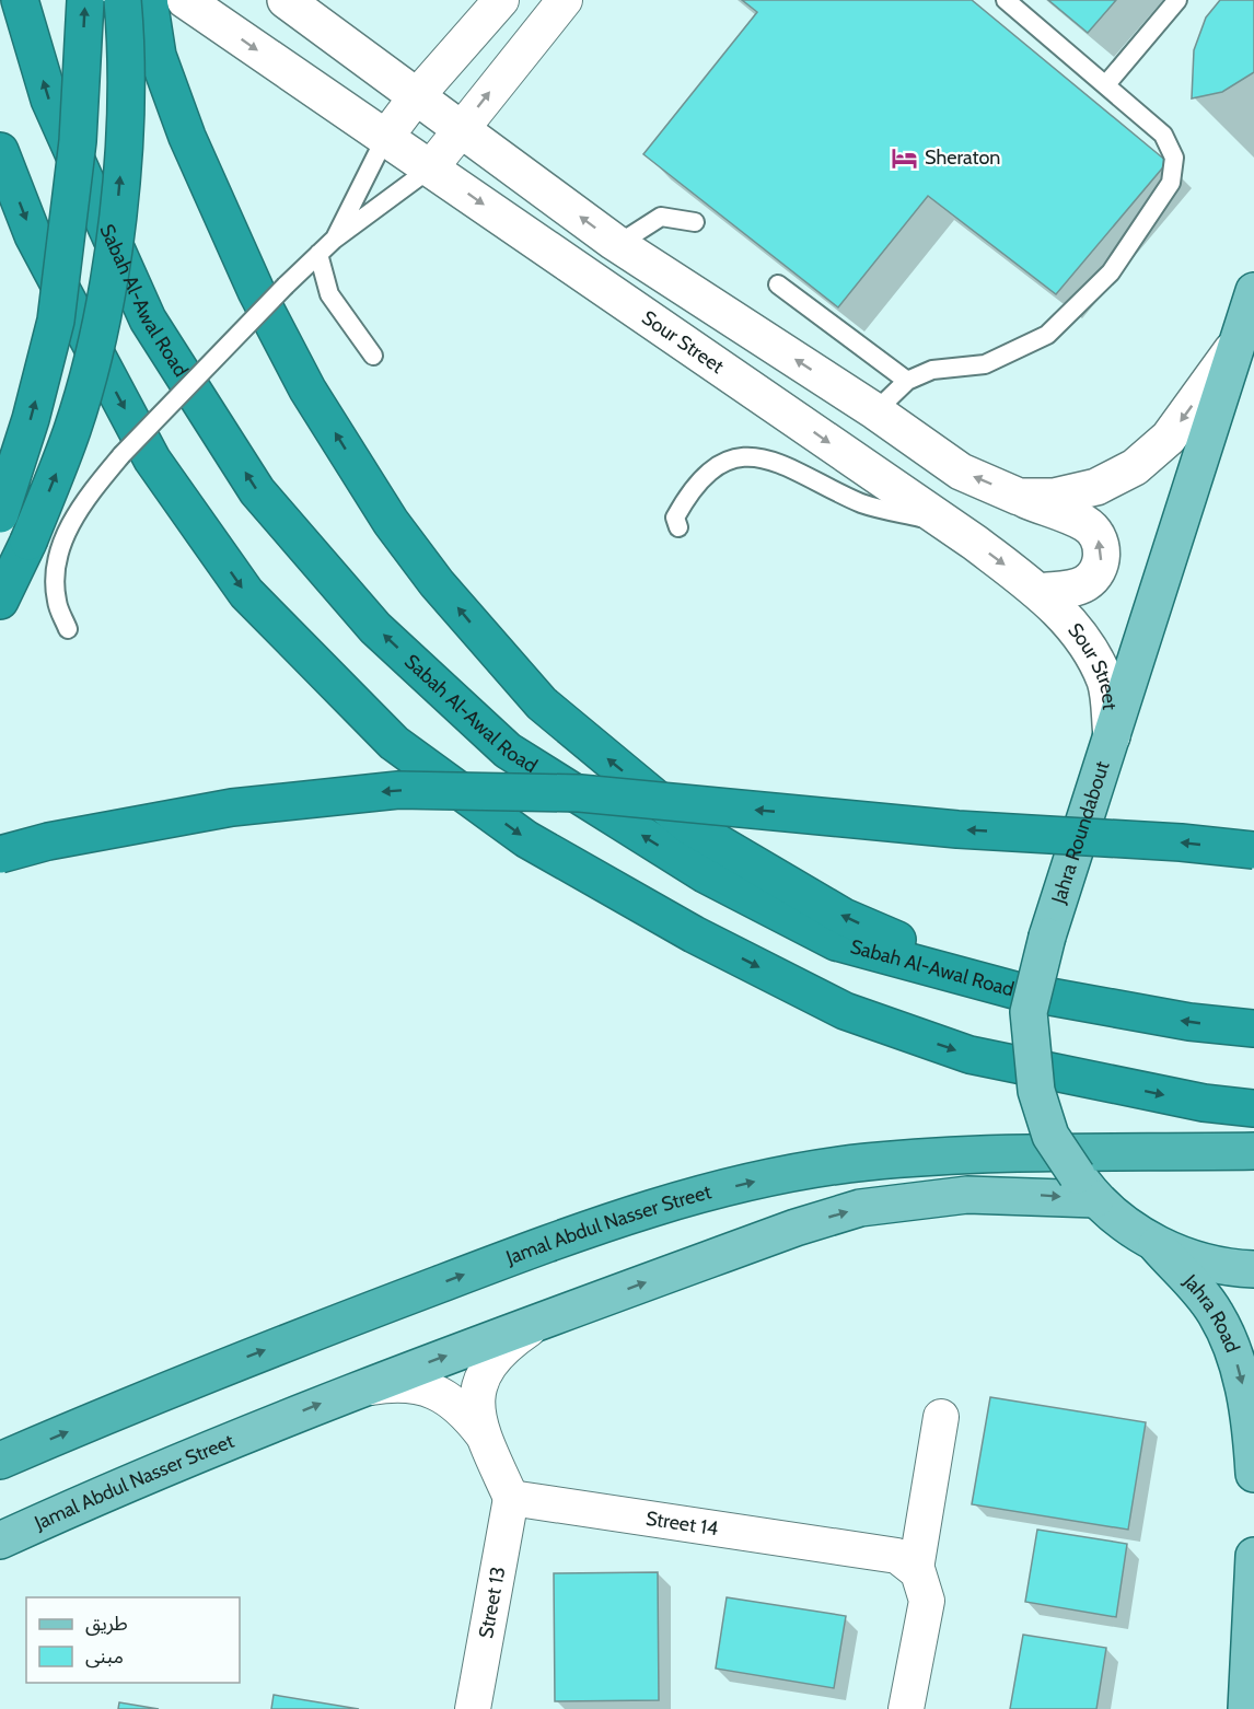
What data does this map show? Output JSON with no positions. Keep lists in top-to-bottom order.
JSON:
{
  "streets": {
    "highway": ["Sabah Al-Awal Road", "Jamal Abdul Nasser Street"],
    "main road": ["Sour Street", "Jahra Roundabout", "Jahra Road"],
    "street": ["Street 14", "Street 13"]
  },
  "crossings": [
    ["Sour Street", "Jahra Roundabout"],
    ["Jahra Roundabout", "Jamal Abdul Nasser Street"],
    ["Jahra Roundabout", "Jahra Road"],
    ["Street 14", "Street 13"]
  ],
  "one_way": ["Jamal Abdul Nasser Street", "Jahra Road"],
  "places": {
    "hotel": ["Sheraton"]
  },
  "legend": ["طريق", "مبنى"]
}
